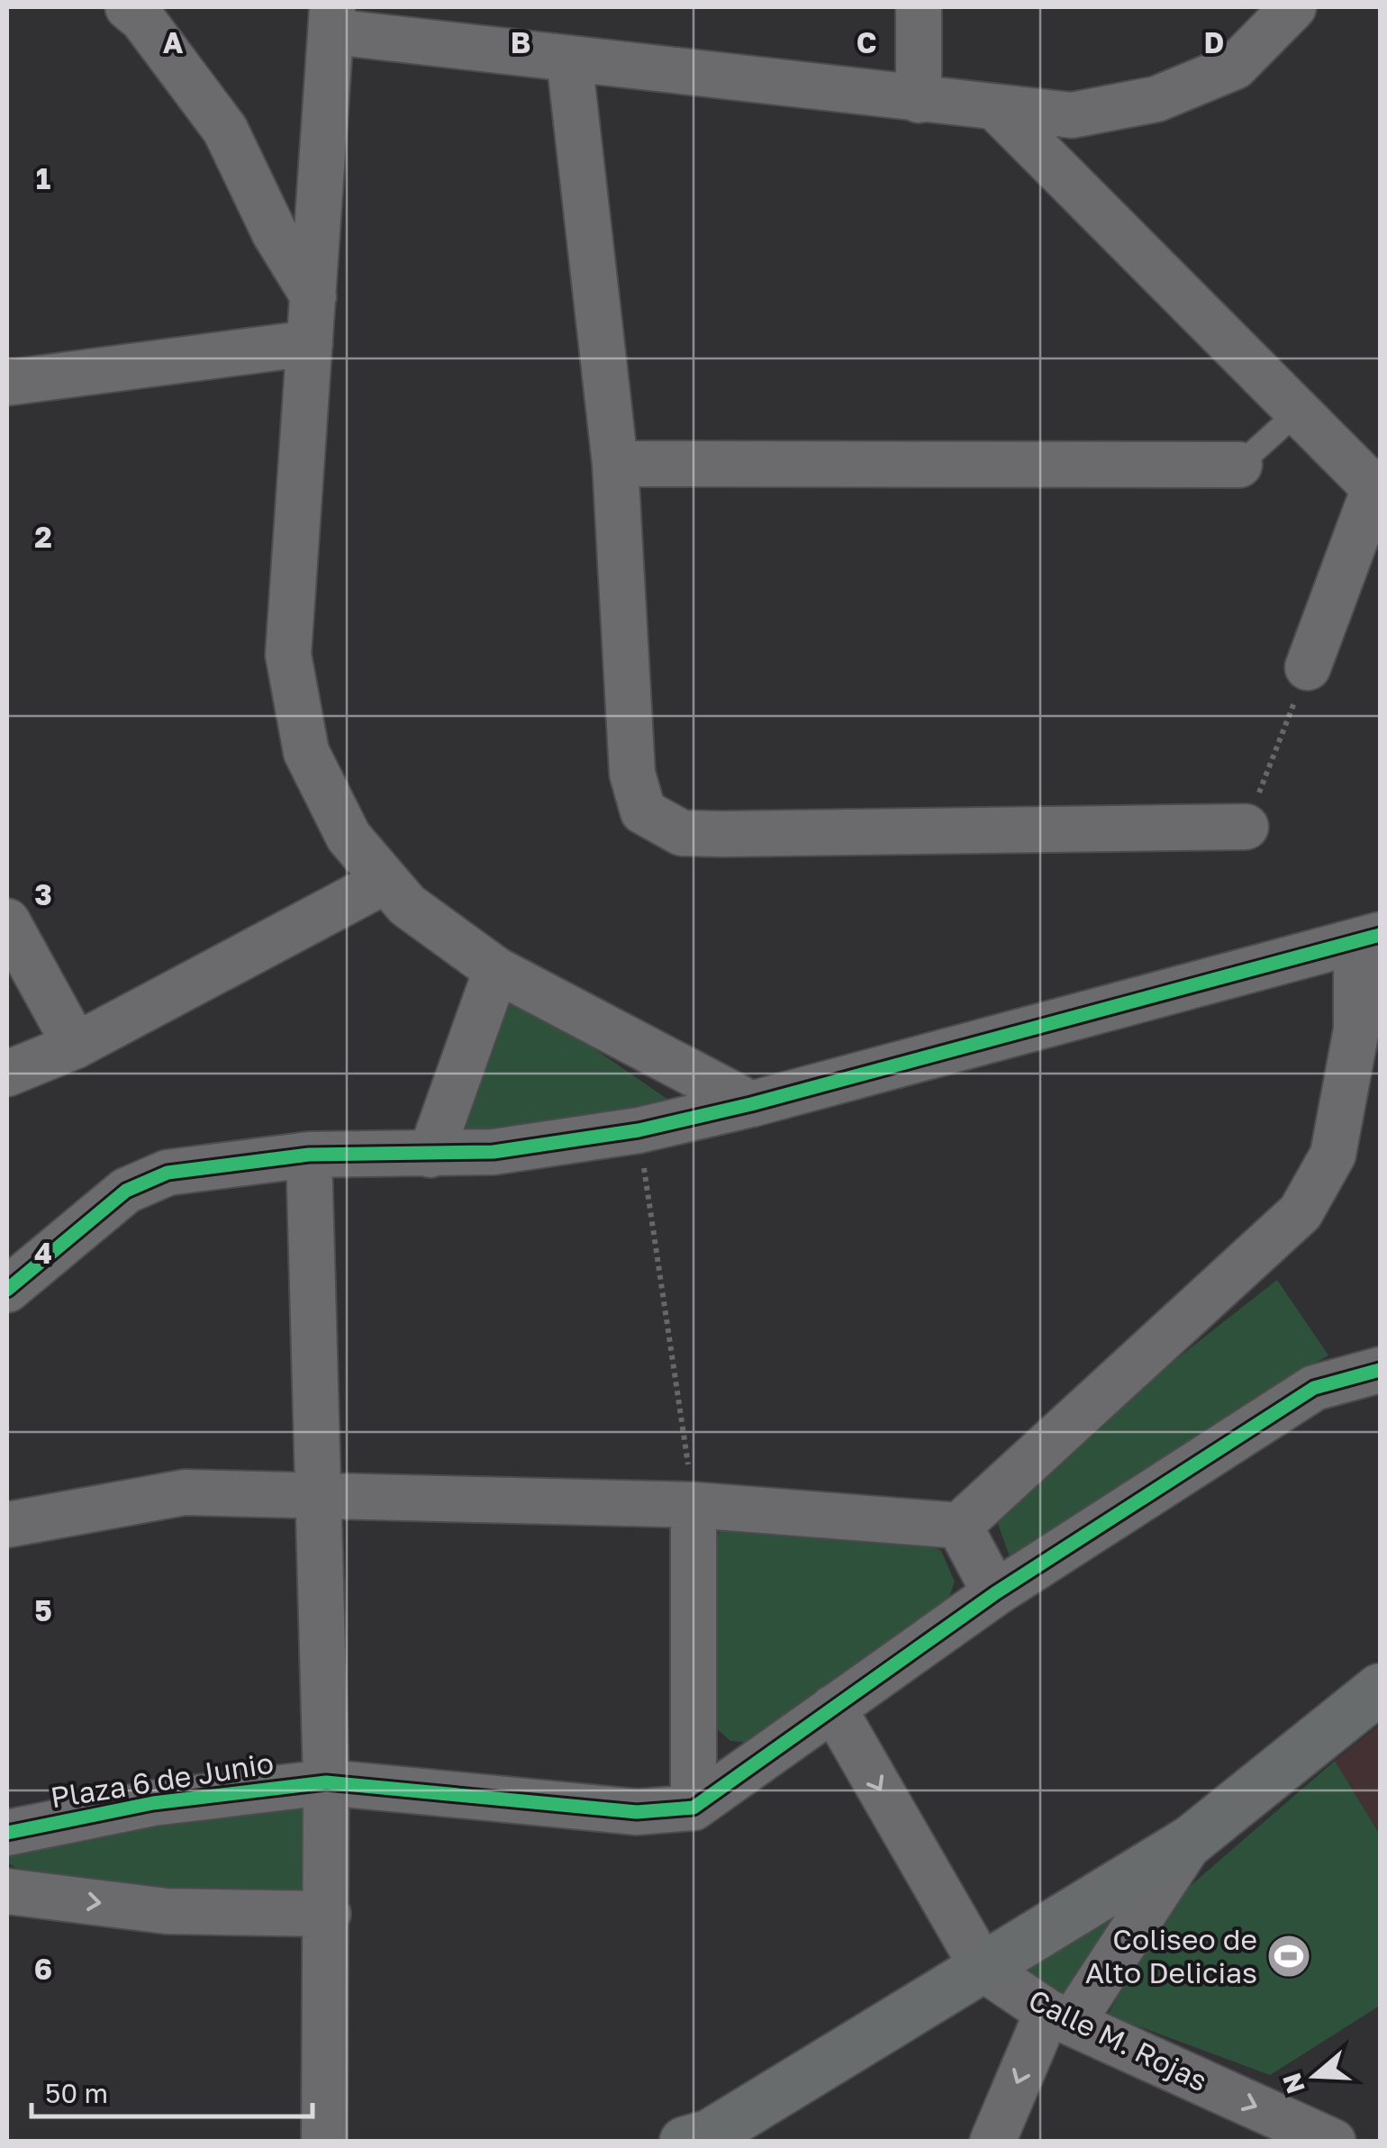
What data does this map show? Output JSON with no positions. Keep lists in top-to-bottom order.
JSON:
{
  "streets": {
    "street": ["Plaza 6 de Junio", "Calle M. Rojas"]
  },
  "one_way": ["Calle M. Rojas"],
  "places": {
    "sports": ["Coliseo de Alto Delicias"]
  },
  "scale_bar": "50 m",
  "north": "left",
  "grid": {
    "columns": [
      "A",
      "B",
      "C",
      "D"
    ],
    "rows": [
      "1",
      "2",
      "3",
      "4",
      "5",
      "6"
    ]
  }
}
